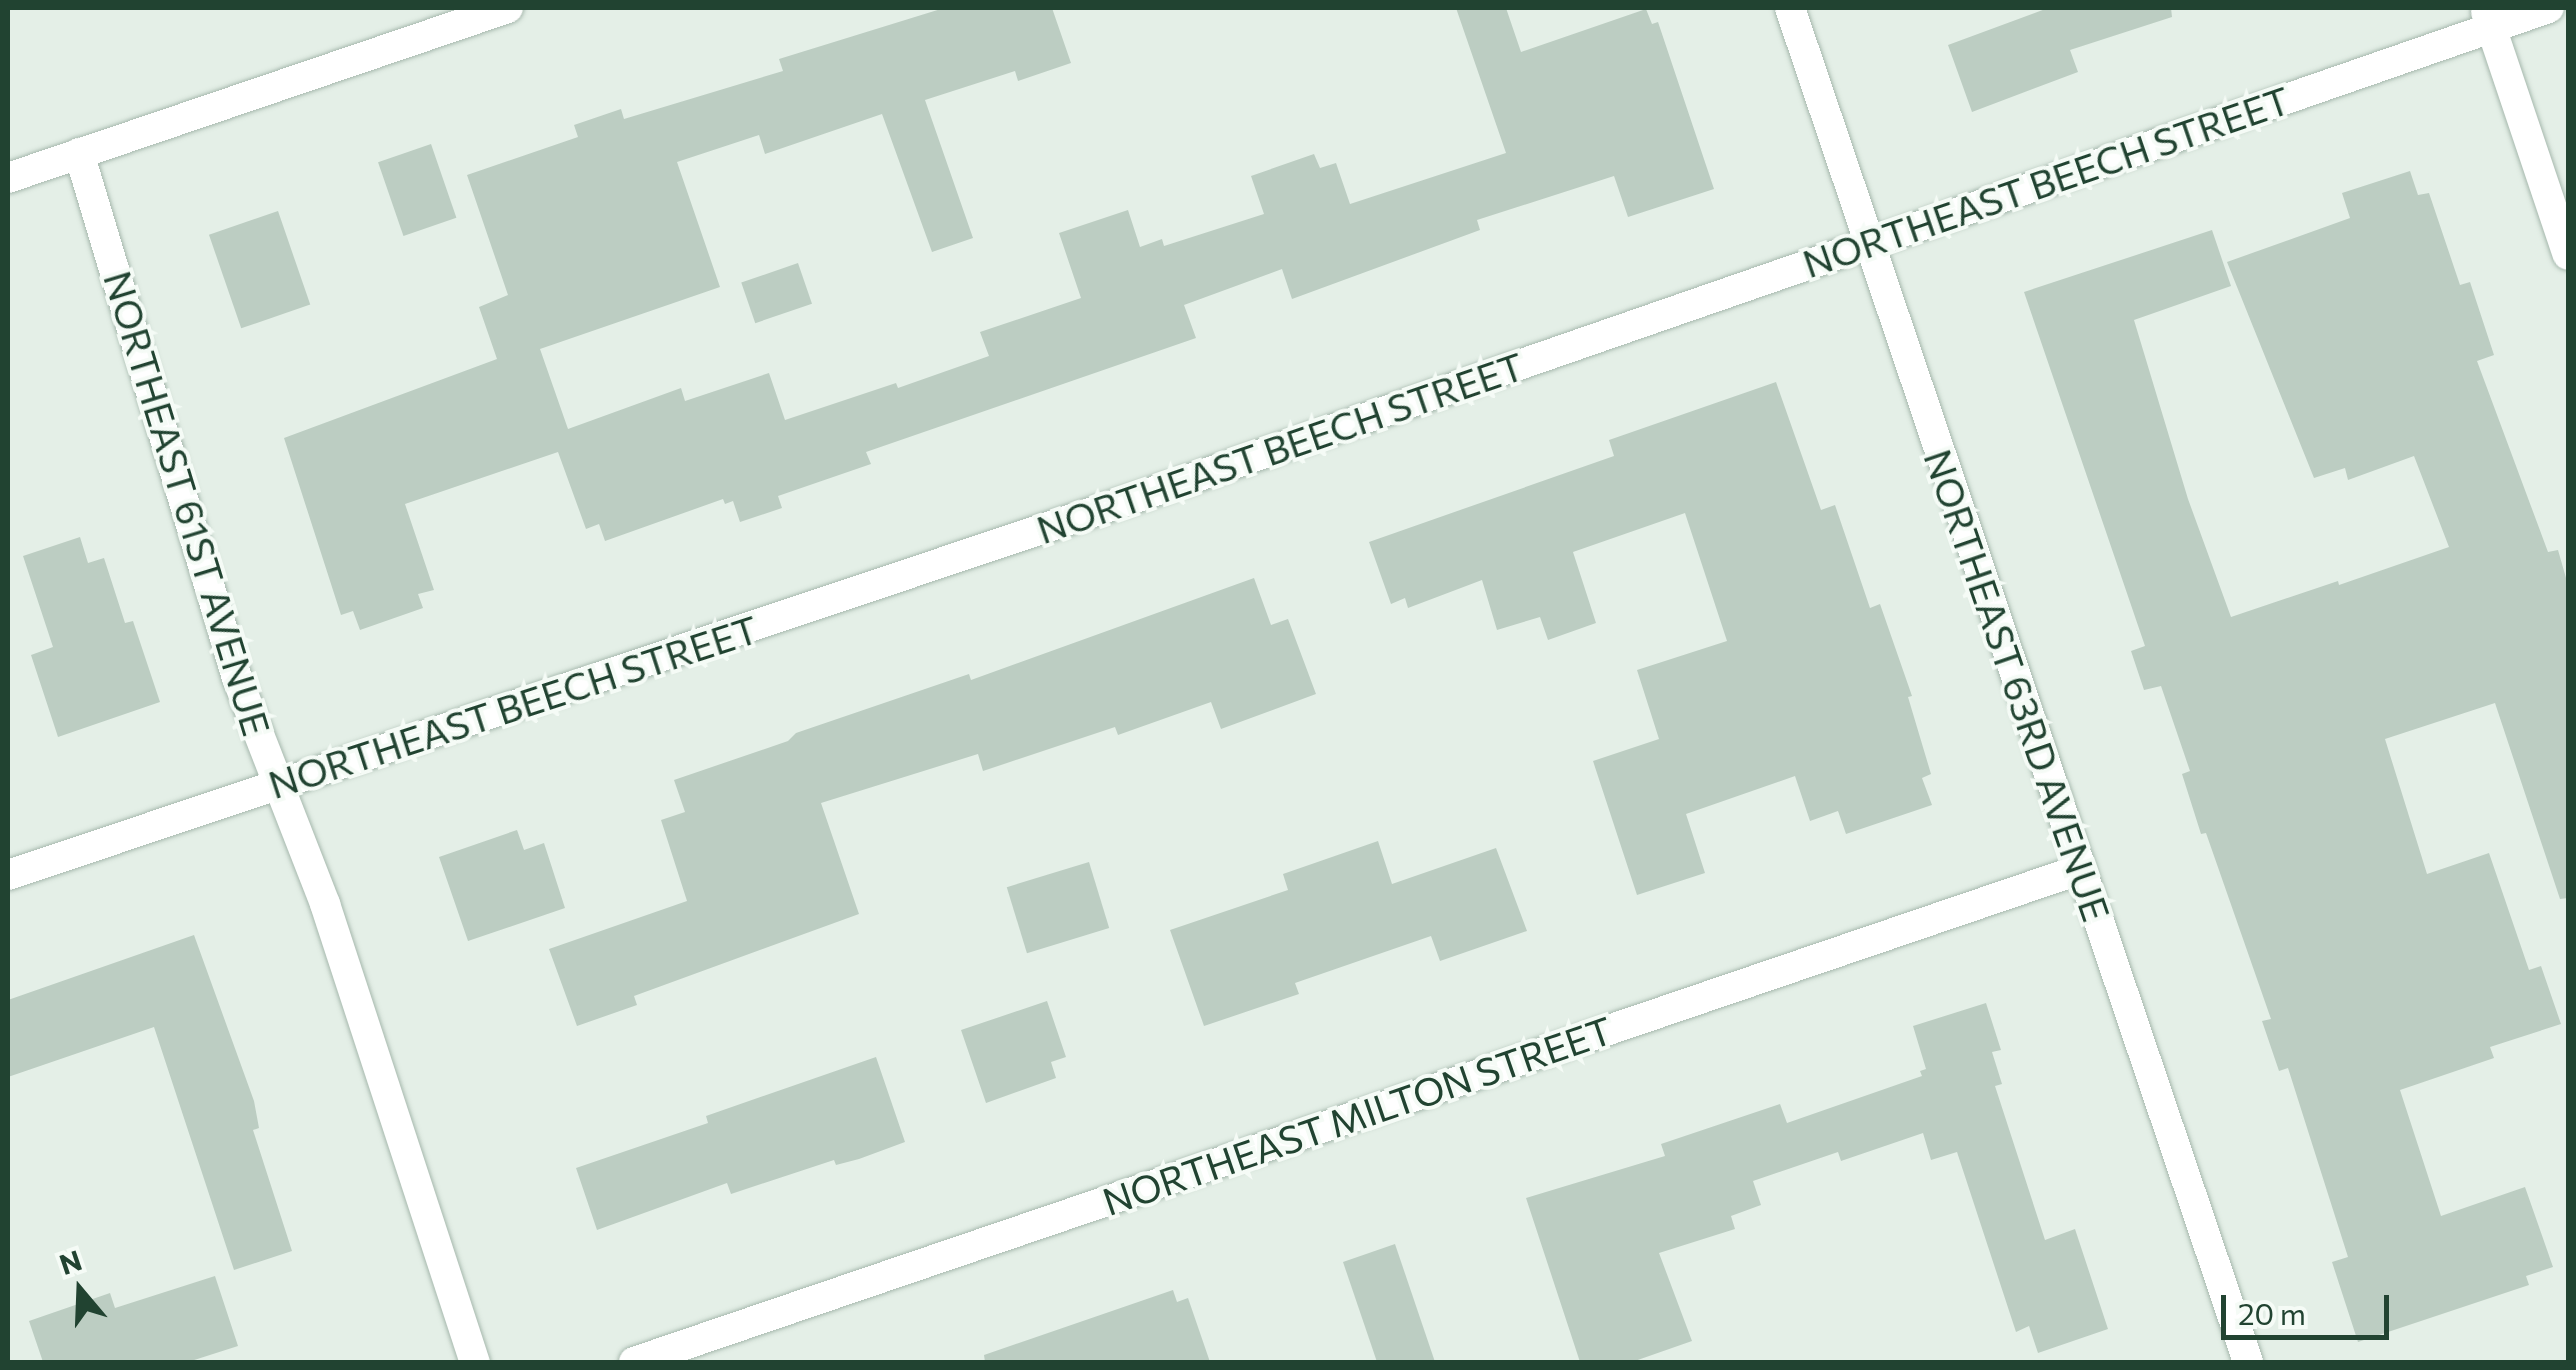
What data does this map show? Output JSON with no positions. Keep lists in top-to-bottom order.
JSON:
{
  "streets": {
    "street": [
      "NORTHEAST BEECH STREET",
      "NORTHEAST 61ST AVENUE",
      "NORTHEAST 63RD AVENUE",
      "NORTHEAST MILTON STREET"
    ]
  },
  "crossings": [
    ["NORTHEAST BEECH STREET", "NORTHEAST 61ST AVENUE"],
    ["NORTHEAST BEECH STREET", "NORTHEAST 63RD AVENUE"],
    ["NORTHEAST 63RD AVENUE", "NORTHEAST MILTON STREET"]
  ],
  "scale_bar": "20 m",
  "north": "top"
}
